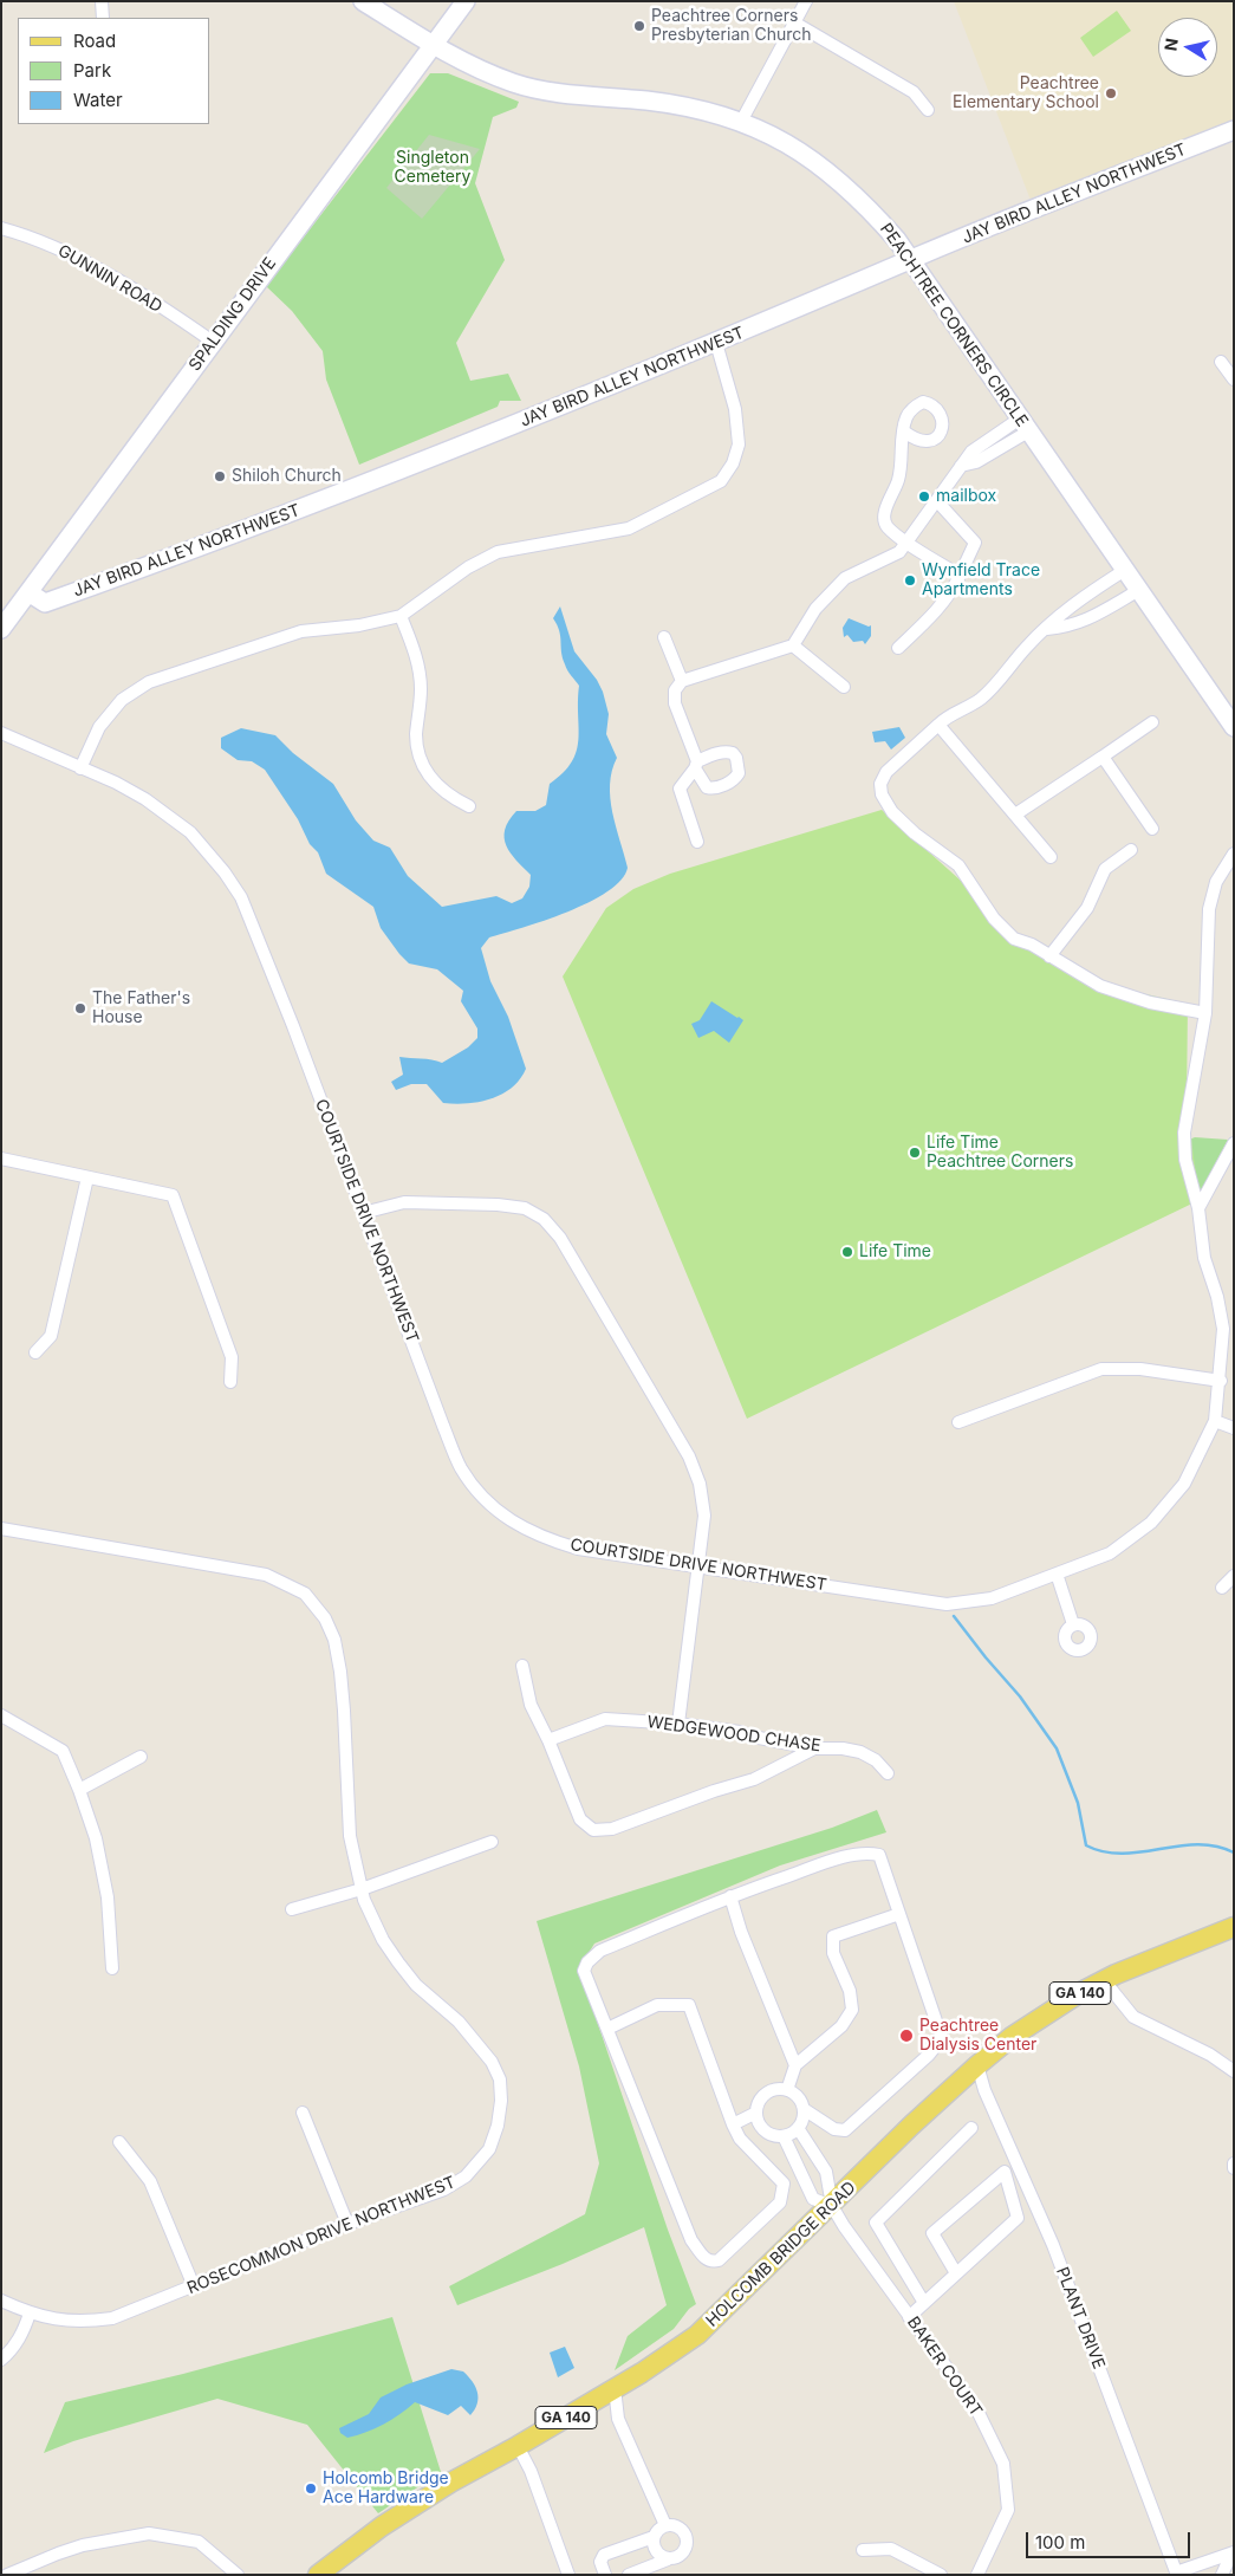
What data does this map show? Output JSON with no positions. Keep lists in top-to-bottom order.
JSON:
{
  "streets": {
    "main road": ["GA 140", "HOLCOMB BRIDGE ROAD"],
    "street": [
      "JAY BIRD ALLEY NORTHWEST",
      "GUNNIN ROAD",
      "SPALDING DRIVE",
      "PEACHTREE CORNERS CIRCLE",
      "COURTSIDE DRIVE NORTHWEST",
      "WEDGEWOOD CHASE",
      "ROSECOMMON DRIVE NORTHWEST",
      "PLANT DRIVE",
      "BAKER COURT"
    ]
  },
  "crossings": [
    ["JAY BIRD ALLEY NORTHWEST", "SPALDING DRIVE"],
    ["JAY BIRD ALLEY NORTHWEST", "PEACHTREE CORNERS CIRCLE"],
    ["GUNNIN ROAD", "SPALDING DRIVE"],
    ["SPALDING DRIVE", "PEACHTREE CORNERS CIRCLE"],
    ["HOLCOMB BRIDGE ROAD", "PLANT DRIVE"],
    ["HOLCOMB BRIDGE ROAD", "BAKER COURT"]
  ],
  "parks": ["Singleton Cemetery"],
  "places": [
    "Peachtree Corners Presbyterian Church",
    "Peachtree Elementary School",
    "Shiloh Church",
    "mailbox",
    "Wynfield Trace Apartments",
    "The Father's House",
    "Life Time Peachtree Corners",
    "Life Time",
    "Peachtree Dialysis Center",
    "Holcomb Bridge Ace Hardware"
  ],
  "legend": ["Road", "Park", "Water"],
  "scale_bar": "100 m",
  "north": "left"
}
